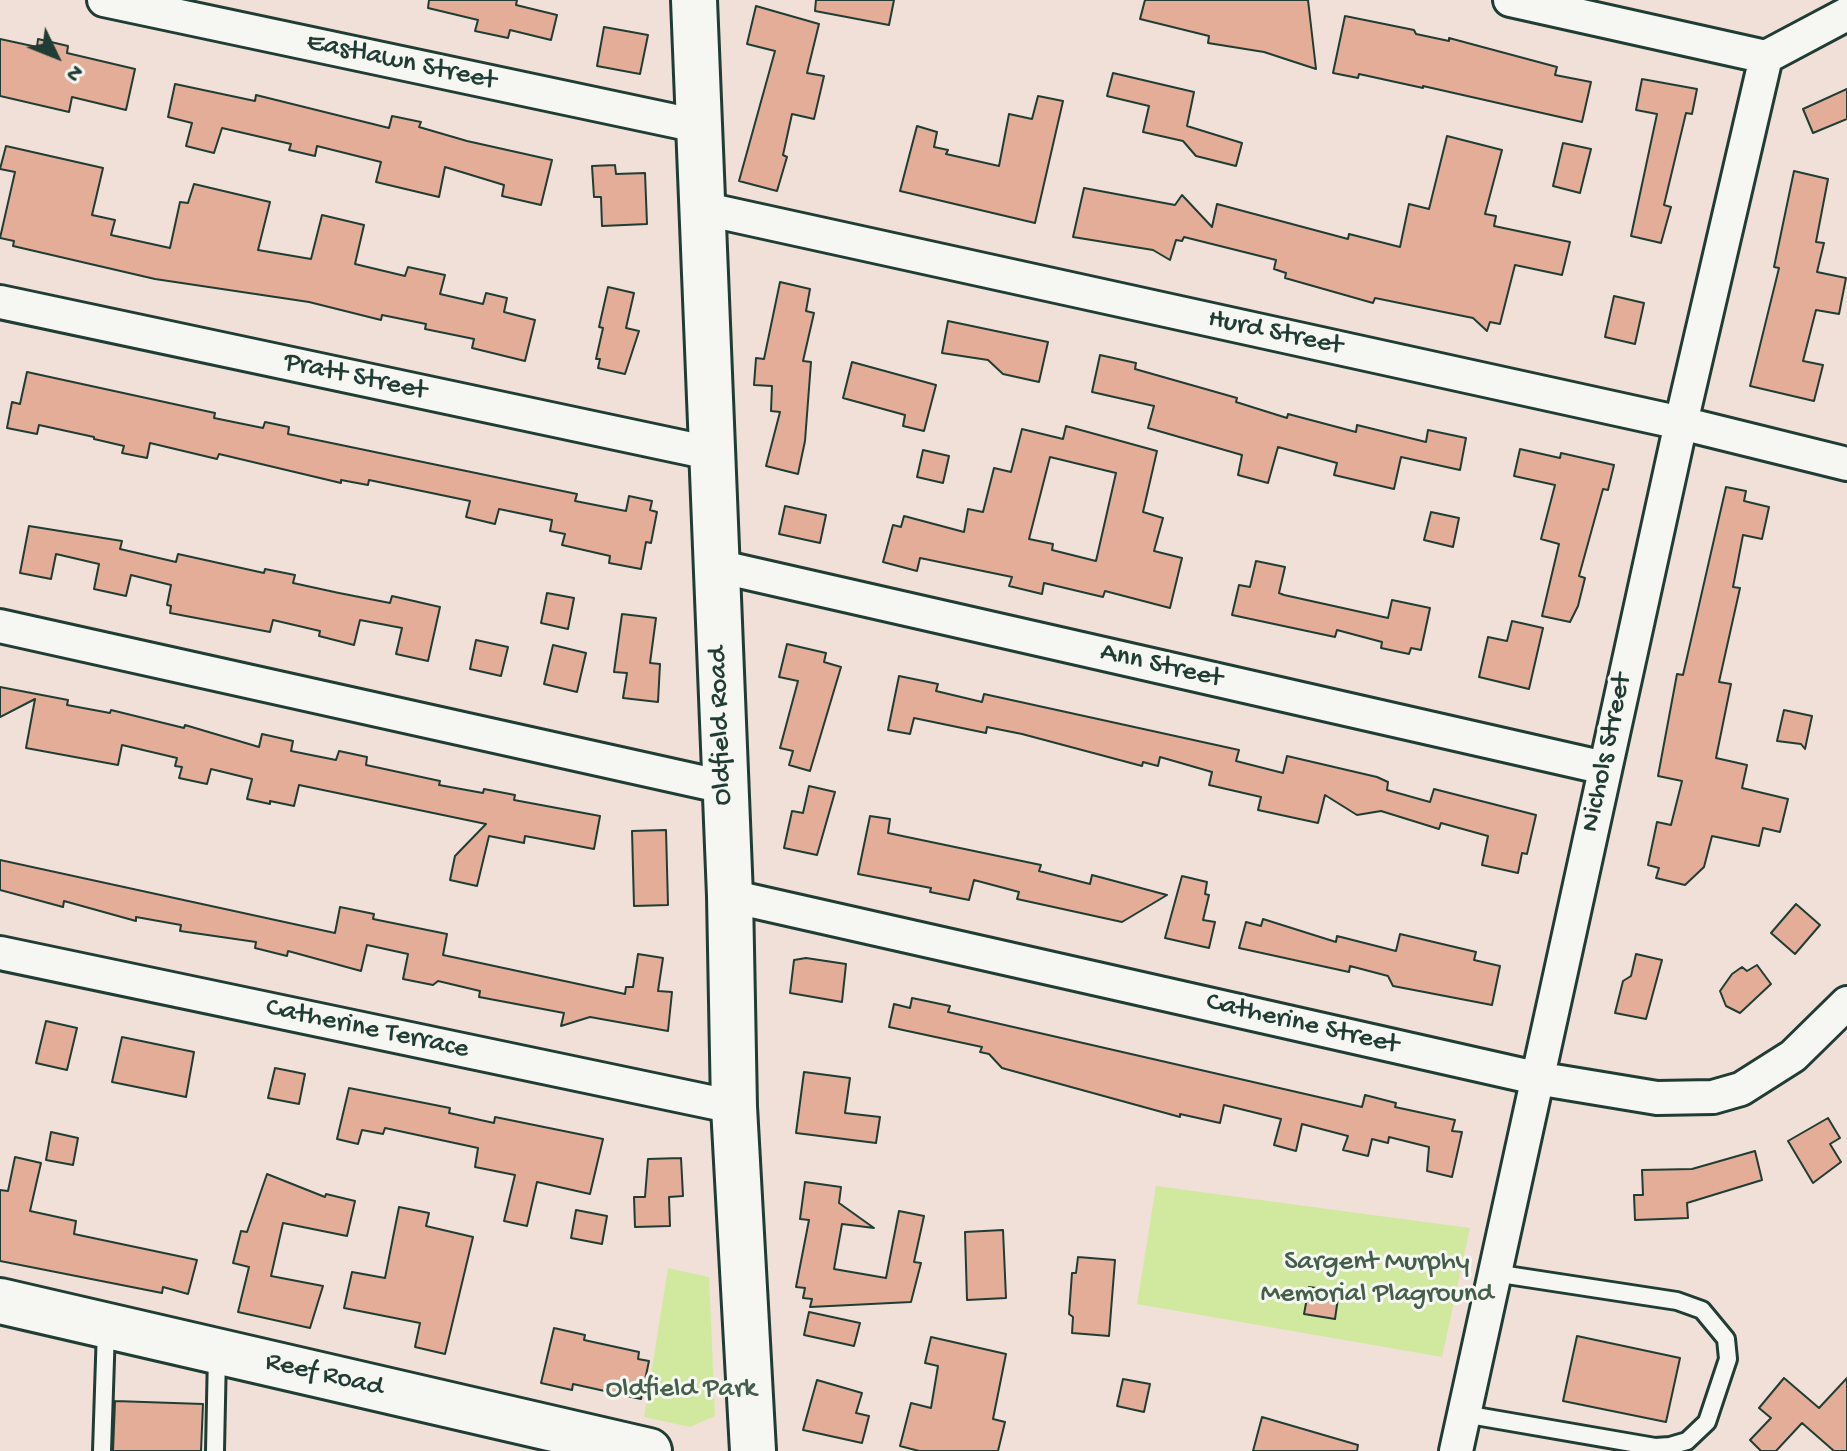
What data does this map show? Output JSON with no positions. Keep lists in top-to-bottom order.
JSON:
{
  "streets": {
    "street": [
      "Eastlawn Street",
      "Hurd Street",
      "Pratt Street",
      "Ann Street",
      "Oldfield Road",
      "Nichols Street",
      "Catherine Street",
      "Catherine Terrace",
      "Reef Road"
    ]
  },
  "crossings": [
    ["Eastlawn Street", "Oldfield Road"],
    ["Hurd Street", "Oldfield Road"],
    ["Hurd Street", "Nichols Street"],
    ["Pratt Street", "Oldfield Road"],
    ["Ann Street", "Oldfield Road"],
    ["Ann Street", "Nichols Street"],
    ["Oldfield Road", "Catherine Street"],
    ["Oldfield Road", "Catherine Terrace"],
    ["Nichols Street", "Catherine Street"]
  ],
  "parks": ["Sargent Murphy Memorial Plaground", "Oldfield Park"],
  "north": "bottom right"
}
